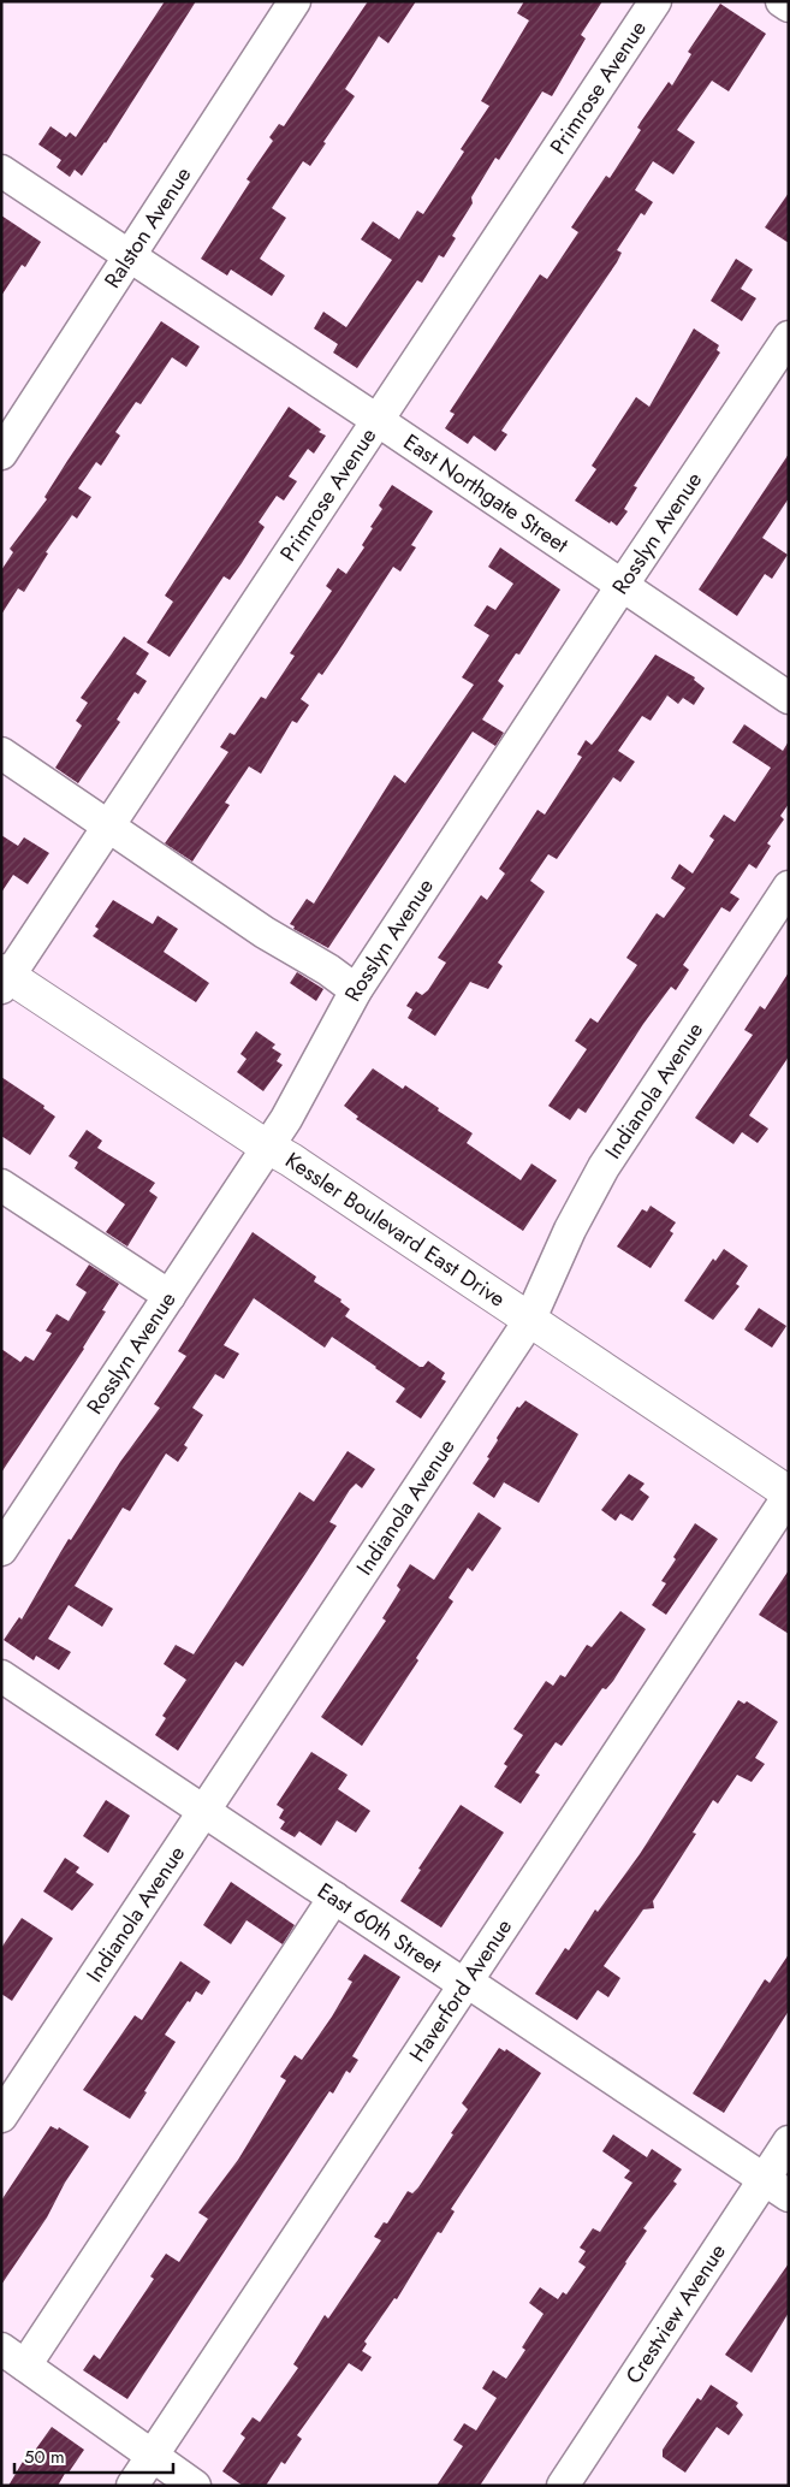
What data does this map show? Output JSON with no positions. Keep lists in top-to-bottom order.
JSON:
{
  "streets": {
    "main road": ["Kessler Boulevard East Drive"],
    "street": [
      "Primrose Avenue",
      "Ralston Avenue",
      "East Northgate Street",
      "Rosslyn Avenue",
      "Indianola Avenue",
      "East 60th Street",
      "Haverford Avenue",
      "Crestview Avenue"
    ]
  },
  "crossings": [
    ["Primrose Avenue", "East Northgate Street"],
    ["Primrose Avenue", "Kessler Boulevard East Drive"],
    ["Ralston Avenue", "East Northgate Street"],
    ["East Northgate Street", "Rosslyn Avenue"],
    ["Rosslyn Avenue", "Kessler Boulevard East Drive"],
    ["Indianola Avenue", "Kessler Boulevard East Drive"],
    ["Indianola Avenue", "East 60th Street"],
    ["Kessler Boulevard East Drive", "Haverford Avenue"],
    ["East 60th Street", "Haverford Avenue"],
    ["East 60th Street", "Crestview Avenue"]
  ],
  "scale_bar": "50 m"
}
